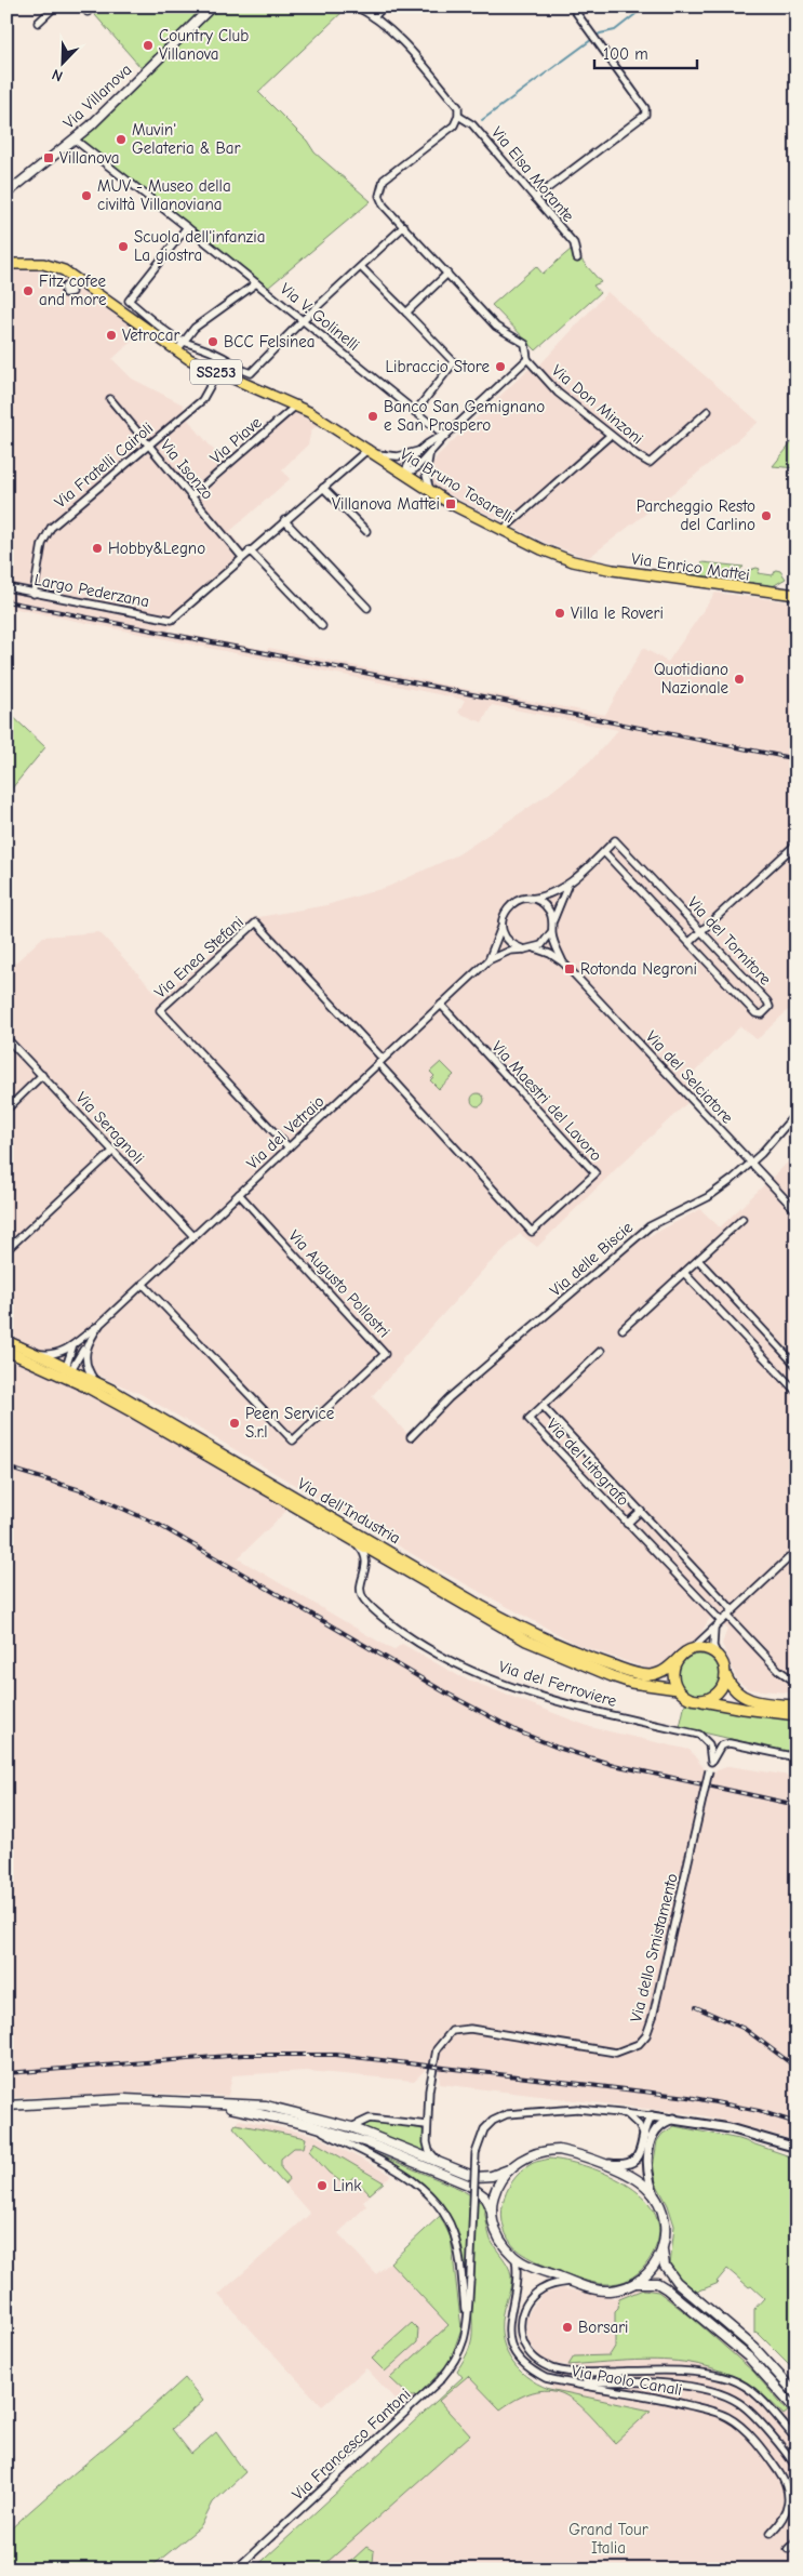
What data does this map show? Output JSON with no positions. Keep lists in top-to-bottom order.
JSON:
{
  "streets": {
    "main road": [
      "Via Villanova",
      "SS253",
      "Via Bruno Tosarelli",
      "Via Enrico Mattei",
      "Via dell'Industria"
    ],
    "street": [
      "Via Elsa Morante",
      "Via V. Golinelli",
      "Via Don Minzoni",
      "Via Piave",
      "Via Fratelli Cairoli",
      "Via Isonzo",
      "Largo Pederzana",
      "Via del Tornitore",
      "Via Enea Stefani",
      "Via del Selciatore",
      "Via Maestri del Lavoro",
      "Via Seragnoli",
      "Via del Vetraio",
      "Via delle Biscie",
      "Via Augusto Pollastri",
      "Via del Litografo",
      "Via del Ferroviere",
      "Via dello Smistamento",
      "Via Paolo Canali",
      "Via Francesco Fantoni"
    ]
  },
  "crossings": [
    ["Via Villanova", "Via V. Golinelli"],
    ["Via Elsa Morante", "Via Don Minzoni"],
    ["Via Piave", "Via Isonzo"],
    ["Via Piave", "Via Bruno Tosarelli"],
    ["Via Fratelli Cairoli", "Via Isonzo"],
    ["Via Fratelli Cairoli", "Via Bruno Tosarelli"],
    ["Via Fratelli Cairoli", "Largo Pederzana"],
    ["Via Isonzo", "Largo Pederzana"],
    ["Via Bruno Tosarelli", "Via Enrico Mattei"],
    ["Via Enea Stefani", "Via Maestri del Lavoro"],
    ["Via Enea Stefani", "Via del Vetraio"],
    ["Via del Selciatore", "Via del Vetraio"],
    ["Via del Selciatore", "Via delle Biscie"],
    ["Via Maestri del Lavoro", "Via del Vetraio"],
    ["Via Seragnoli", "Via del Vetraio"],
    ["Via del Vetraio", "Via Augusto Pollastri"],
    ["Via del Vetraio", "Via dell'Industria"],
    ["Via dell'Industria", "Via del Ferroviere"],
    ["Via del Ferroviere", "Via dello Smistamento"]
  ],
  "parks": ["Grand Tour Italia"],
  "places": {
    "other": [
      "Country Club Villanova",
      "Muvin' Gelateria & Bar",
      "MUV - Museo della civiltà Villanoviana",
      "Scuola dell'infanzia La giostra",
      "Fitz cofee and more",
      "Vetrocar",
      "BCC Felsinea",
      "Libraccio Store",
      "Banco San Gemignano e San Prospero",
      "Parcheggio Resto del Carlino",
      "Hobby&Legno",
      "Villa le Roveri",
      "Quotidiano Nazionale",
      "Peen Service S.r.l",
      "Link",
      "Borsari"
    ],
    "transit": ["Villanova", "Villanova Mattei", "Rotonda Negroni"]
  },
  "scale_bar": "100 m",
  "north": "bottom left"
}
